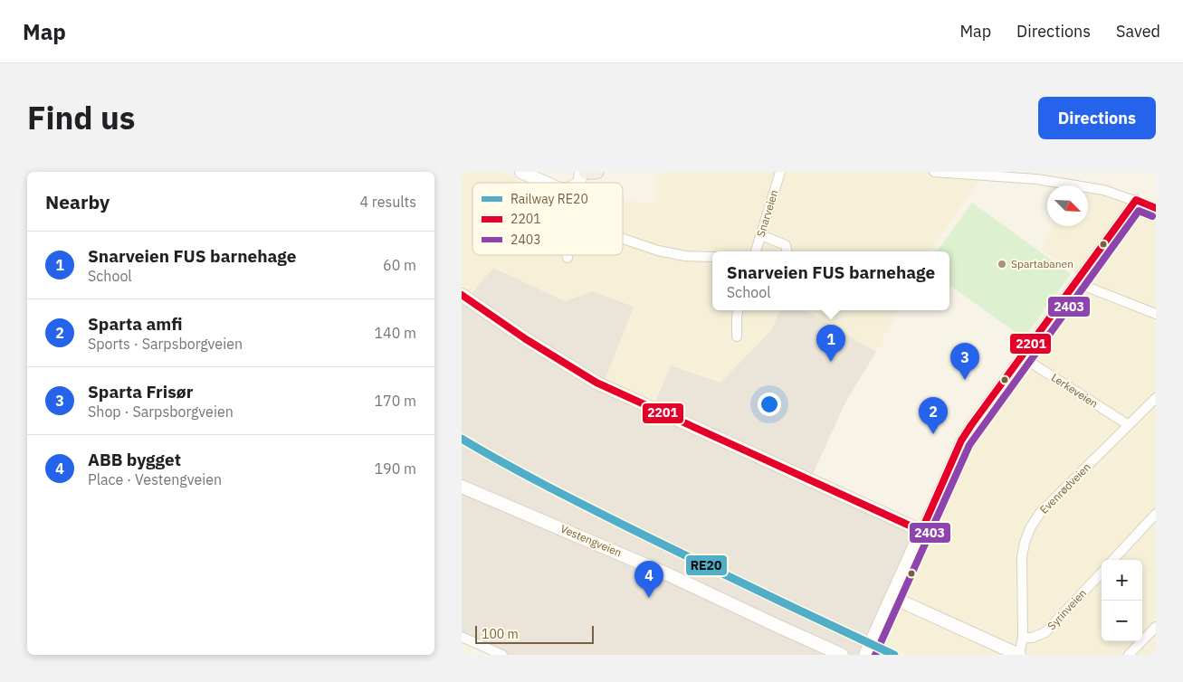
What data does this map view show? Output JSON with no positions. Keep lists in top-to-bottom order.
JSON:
{
  "streets": {
    "street": [
      "Snarveien",
      "Lerkeveien",
      "Evenrødveien",
      "Vestengveien",
      "Syrinveien"
    ]
  },
  "crossings": [
    ["Lerkeveien", "Evenrødveien"],
    ["Evenrødveien", "Syrinveien"]
  ],
  "places": ["Spartabanen"],
  "lines": ["transit line 2201", "transit line 2403", "rail line RE20"],
  "legend": ["Railway RE20", "2201", "2403"],
  "scale_bar": "100 m",
  "north": "bottom right",
  "page": {
    "header": "Map",
    "nav": ["Map", "Directions", "Saved"],
    "title": "Find us",
    "buttons": "Directions",
    "heading": ["Nearby", "4 results"],
    "list": [
      {
        "mark": "1",
        "name": "Snarveien FUS barnehage",
        "note": "School",
        "value": "60 m"
      },
      {
        "mark": "2",
        "name": "Sparta amfi",
        "note": "Sports · Sarpsborgveien",
        "value": "140 m"
      },
      {
        "mark": "3",
        "name": "Sparta Frisør",
        "note": "Shop · Sarpsborgveien",
        "value": "170 m"
      },
      {
        "mark": "4",
        "name": "ABB bygget",
        "note": "Place · Vestengveien",
        "value": "190 m"
      }
    ],
    "popup": ["Snarveien FUS barnehage", "School"],
    "pins": [
      "1",
      "3",
      "2",
      "4"
    ],
    "map_buttons": ["+", "−"],
    "scale": "100 m"
  }
}
